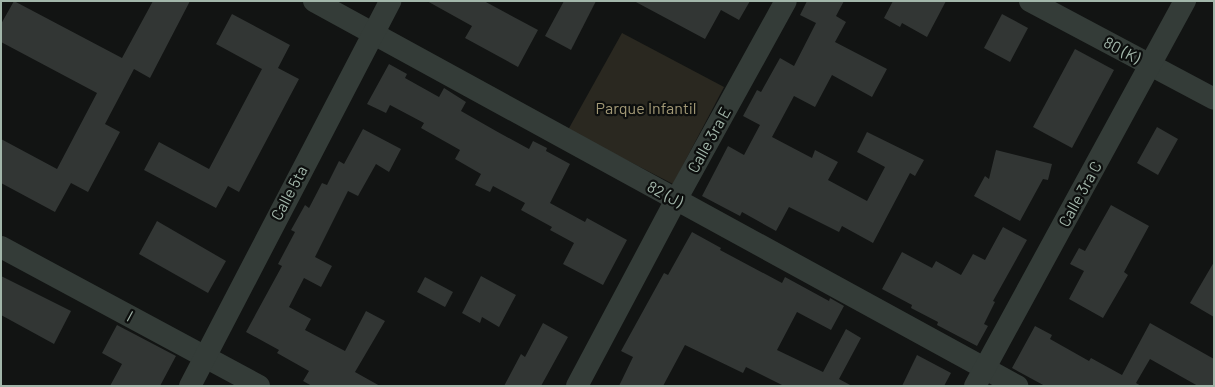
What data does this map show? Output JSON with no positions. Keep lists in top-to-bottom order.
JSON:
{
  "streets": {
    "street": [
      "80 (K)",
      "Calle 3ra E",
      "Calle 5ta",
      "82 (J)",
      "Calle 3ra C",
      "I"
    ]
  },
  "crossings": [
    ["80 (K)", "Calle 3ra C"],
    ["Calle 3ra E", "82 (J)"],
    ["Calle 5ta", "82 (J)"],
    ["Calle 5ta", "I"],
    ["82 (J)", "Calle 3ra C"]
  ],
  "parks": ["Parque Infantil"]
}
